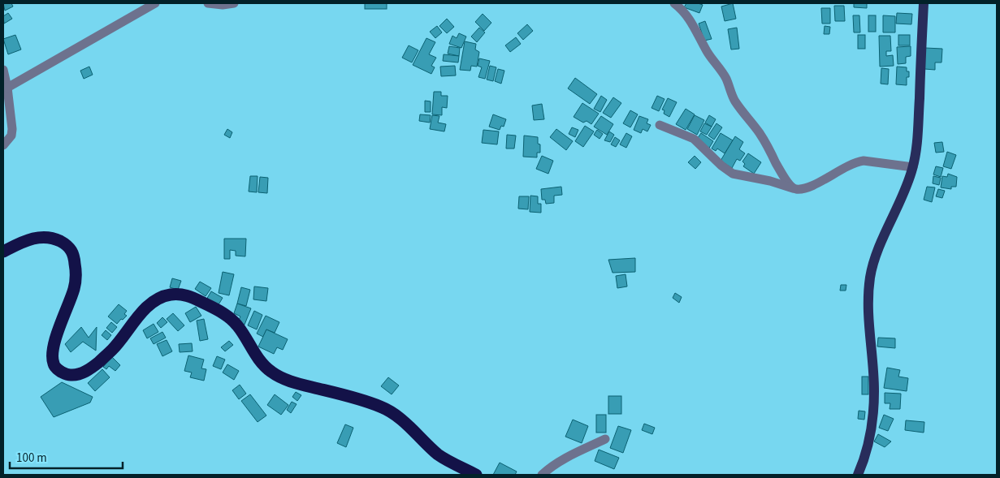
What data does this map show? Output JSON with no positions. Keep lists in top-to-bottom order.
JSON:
{
  "scale_bar": "100 m"
}
